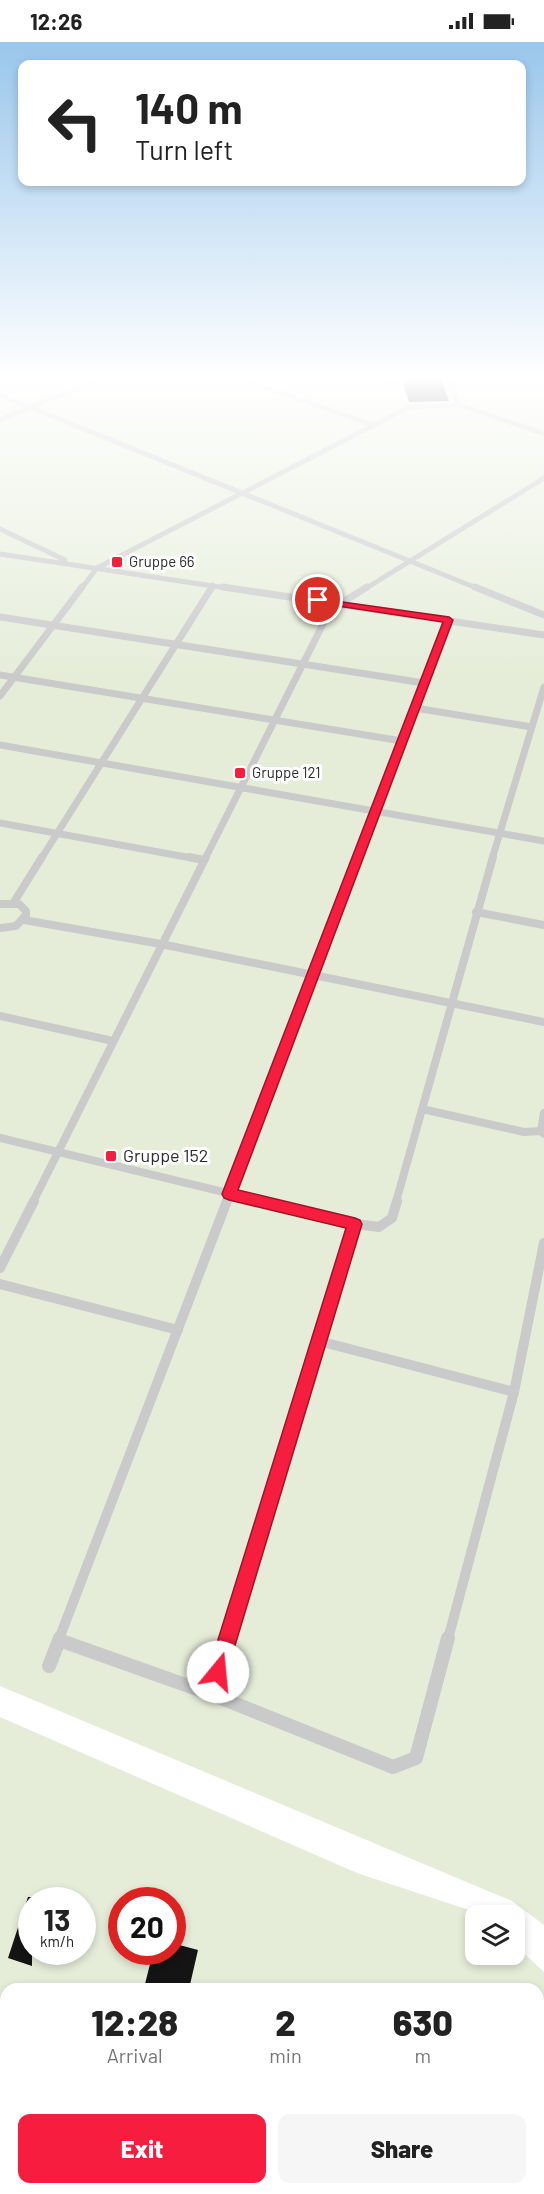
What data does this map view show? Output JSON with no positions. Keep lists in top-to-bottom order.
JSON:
{
  "places": {
    "transit": ["Gruppe 66", "Gruppe 121", "Gruppe 152"]
  },
  "page": {
    "status": "12:26",
    "turn": ["140 m", "Turn left"],
    "speed": "13 km/h",
    "limit": "20",
    "eta": [
      "12:28",
      "Arrival",
      "2",
      "min",
      "630",
      "m"
    ],
    "buttons": ["Exit", "Share"]
  }
}
